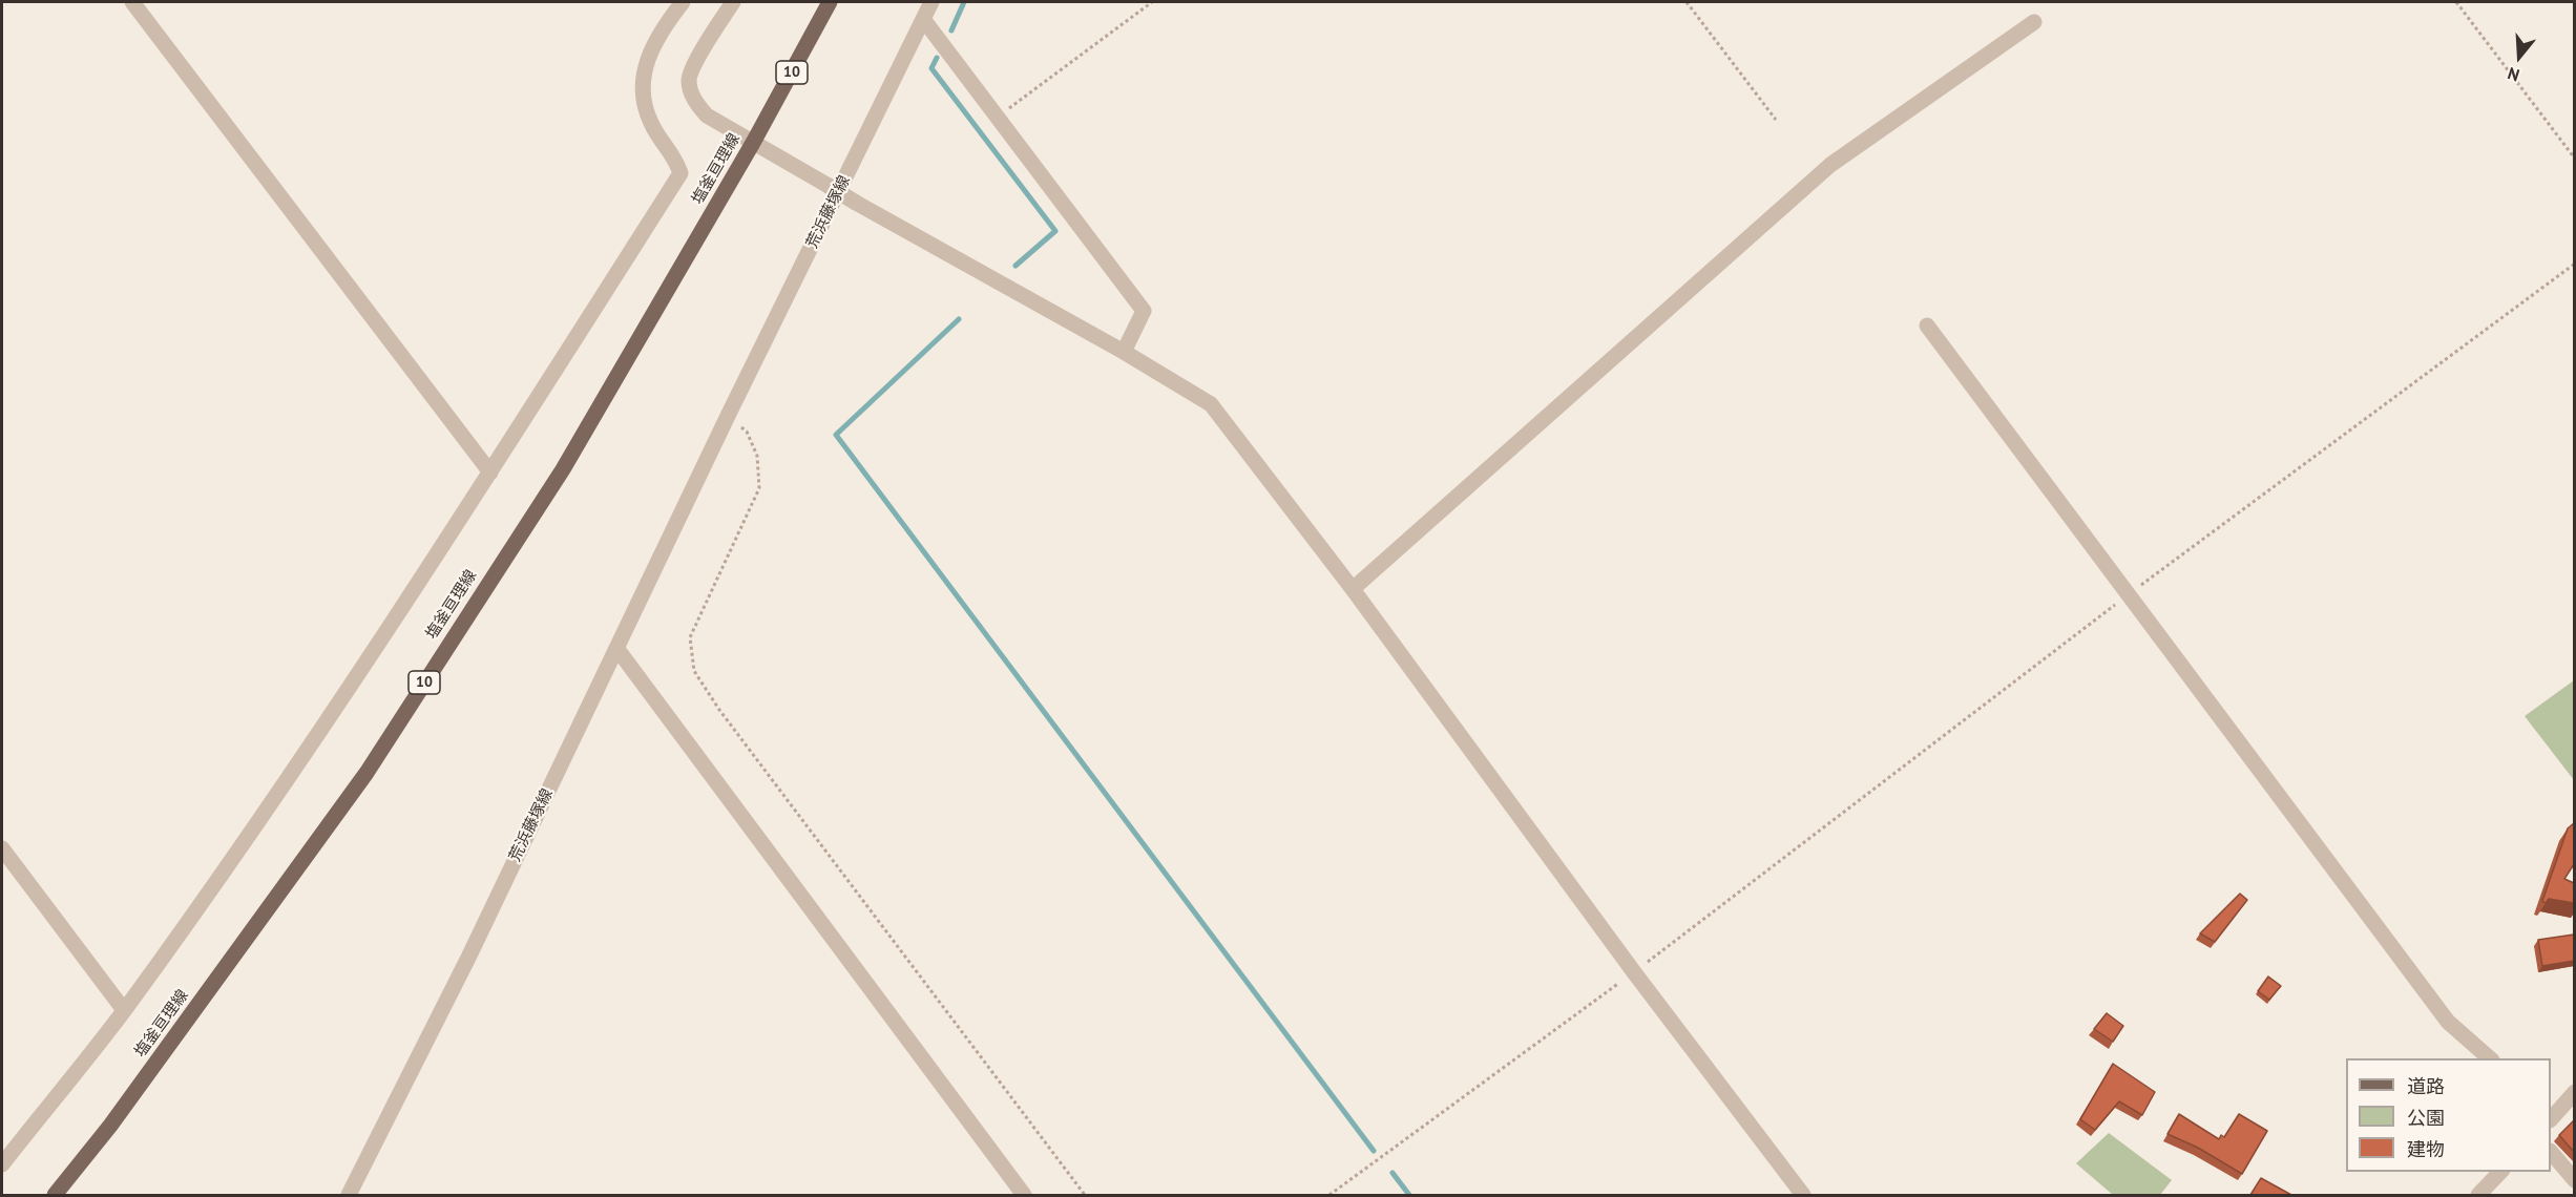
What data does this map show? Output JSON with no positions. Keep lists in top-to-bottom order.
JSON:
{
  "streets": {
    "main road": ["10", "塩釜亘理線"],
    "street": ["荒浜藤塚線"]
  },
  "legend": ["道路", "公園", "建物"],
  "north": "bottom"
}
